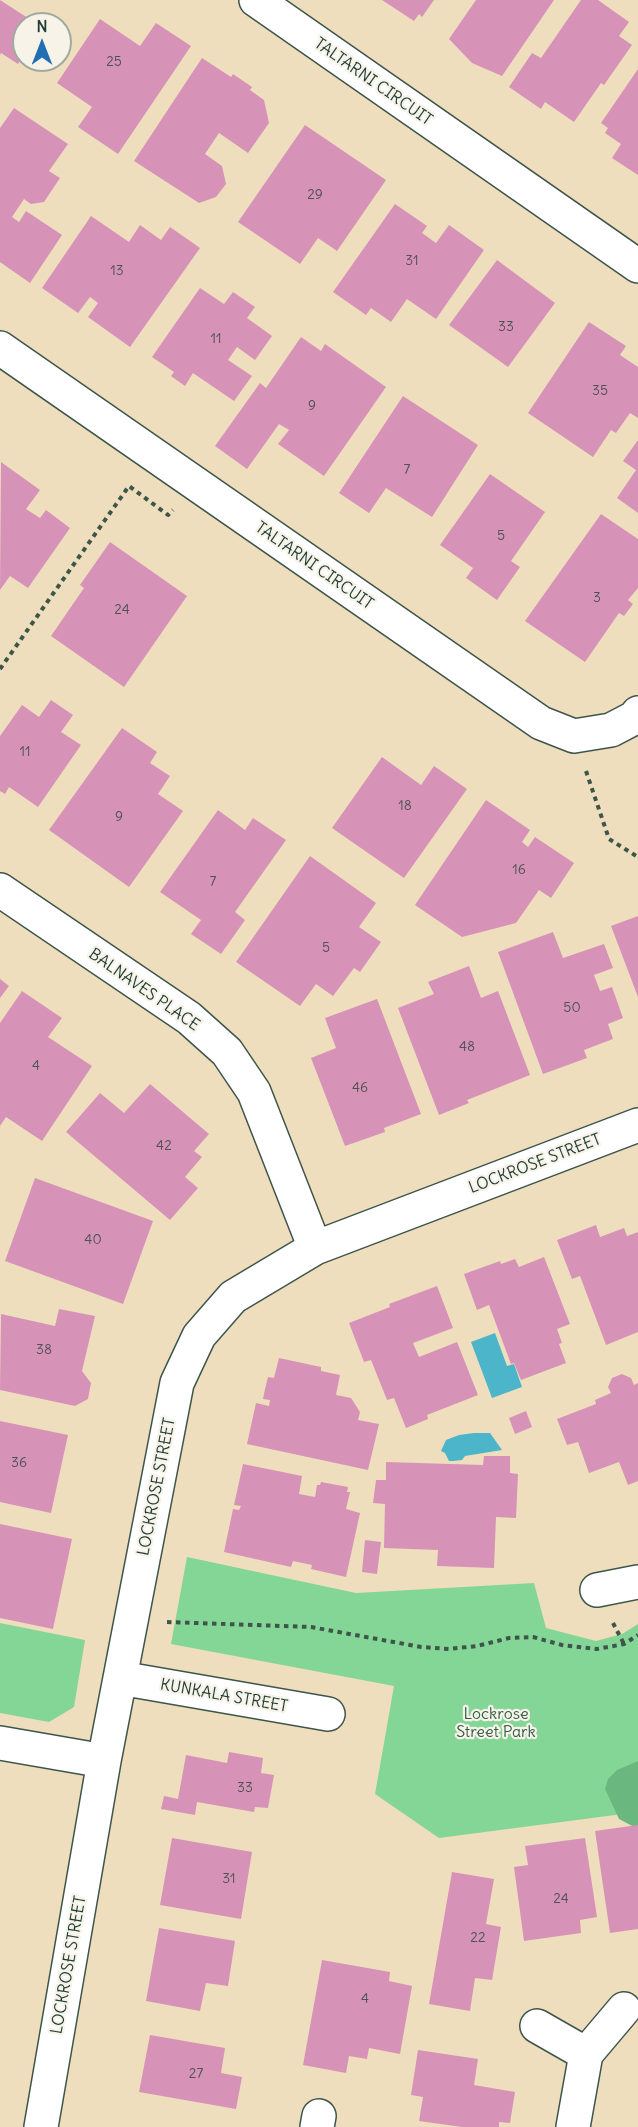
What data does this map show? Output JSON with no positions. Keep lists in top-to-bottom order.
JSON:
{
  "streets": {
    "street": [
      "TALTARNI CIRCUIT",
      "BALNAVES PLACE",
      "LOCKROSE STREET",
      "KUNKALA STREET"
    ]
  },
  "crossings": [
    ["BALNAVES PLACE", "LOCKROSE STREET"],
    ["LOCKROSE STREET", "KUNKALA STREET"]
  ],
  "parks": ["Lockrose Street Park"],
  "house_numbers": [
    "25",
    "29",
    "31",
    "13",
    "33",
    "11",
    "35",
    "9",
    "7",
    "5",
    "3",
    "24",
    "11",
    "18",
    "9",
    "16",
    "7",
    "5",
    "50",
    "48",
    "4",
    "46",
    "42",
    "40",
    "38",
    "36",
    "33",
    "31",
    "24",
    "22",
    "4",
    "27"
  ],
  "north": "top"
}
